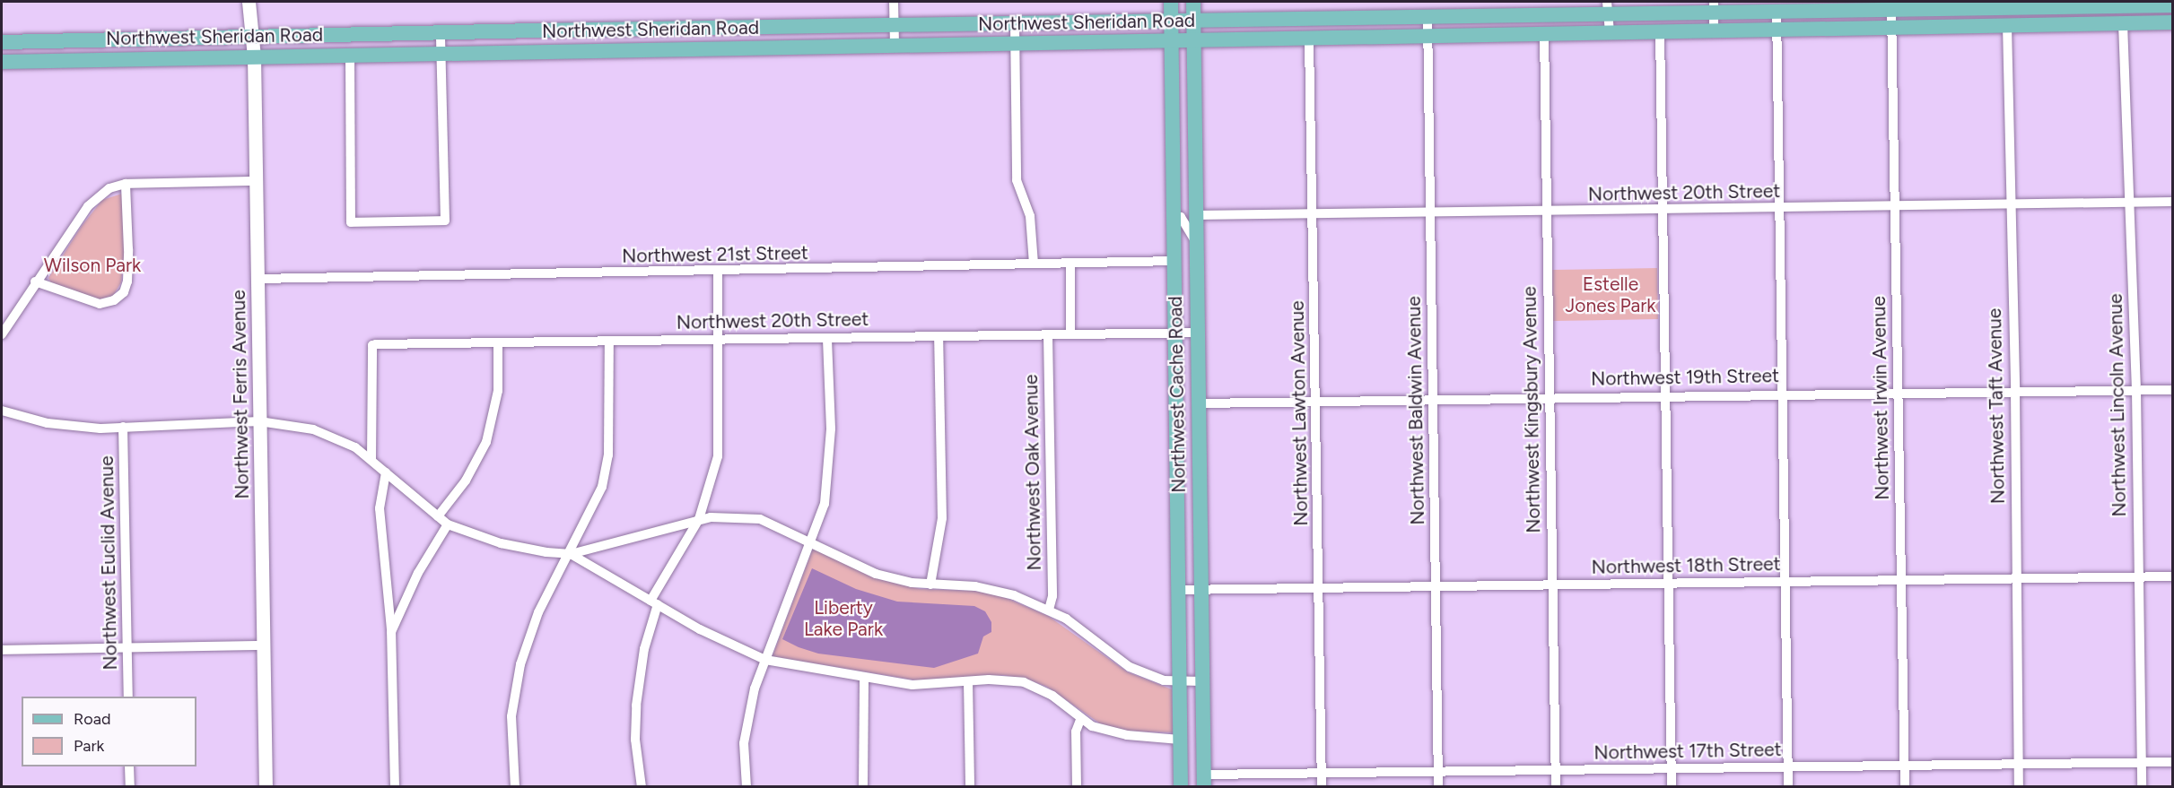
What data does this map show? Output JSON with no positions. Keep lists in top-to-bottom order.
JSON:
{
  "streets": {
    "main road": ["Northwest Sheridan Road", "Northwest Ferris Avenue", "Northwest Cache Road"],
    "street": [
      "Northwest 20th Street",
      "Northwest 21st Street",
      "Northwest 19th Street",
      "Northwest Irwin Avenue",
      "Northwest Lincoln Avenue",
      "Northwest Taft Avenue",
      "Northwest Kingsbury Avenue",
      "Northwest Baldwin Avenue",
      "Northwest Lawton Avenue",
      "Northwest Oak Avenue",
      "Northwest Euclid Avenue",
      "Northwest 18th Street",
      "Northwest 17th Street"
    ]
  },
  "crossings": [
    ["Northwest Sheridan Road", "Northwest Ferris Avenue"],
    ["Northwest Sheridan Road", "Northwest Cache Road"],
    ["Northwest Sheridan Road", "Northwest Irwin Avenue"],
    ["Northwest Sheridan Road", "Northwest Lincoln Avenue"],
    ["Northwest Sheridan Road", "Northwest Taft Avenue"],
    ["Northwest Sheridan Road", "Northwest Kingsbury Avenue"],
    ["Northwest Sheridan Road", "Northwest Baldwin Avenue"],
    ["Northwest Sheridan Road", "Northwest Lawton Avenue"],
    ["Northwest 20th Street", "Northwest Cache Road"],
    ["Northwest 20th Street", "Northwest Irwin Avenue"],
    ["Northwest 20th Street", "Northwest Lincoln Avenue"],
    ["Northwest 20th Street", "Northwest Taft Avenue"],
    ["Northwest 20th Street", "Northwest Kingsbury Avenue"],
    ["Northwest 20th Street", "Northwest Baldwin Avenue"],
    ["Northwest 20th Street", "Northwest Lawton Avenue"],
    ["Northwest 20th Street", "Northwest Oak Avenue"],
    ["Northwest 21st Street", "Northwest Ferris Avenue"],
    ["Northwest 21st Street", "Northwest Cache Road"],
    ["Northwest 19th Street", "Northwest Cache Road"],
    ["Northwest 19th Street", "Northwest Irwin Avenue"],
    ["Northwest 19th Street", "Northwest Lincoln Avenue"],
    ["Northwest 19th Street", "Northwest Taft Avenue"],
    ["Northwest 19th Street", "Northwest Kingsbury Avenue"],
    ["Northwest 19th Street", "Northwest Baldwin Avenue"],
    ["Northwest 19th Street", "Northwest Lawton Avenue"],
    ["Northwest Cache Road", "Northwest 18th Street"],
    ["Northwest Cache Road", "Northwest 17th Street"],
    ["Northwest Irwin Avenue", "Northwest 18th Street"],
    ["Northwest Irwin Avenue", "Northwest 17th Street"],
    ["Northwest Lincoln Avenue", "Northwest 18th Street"],
    ["Northwest Lincoln Avenue", "Northwest 17th Street"],
    ["Northwest Taft Avenue", "Northwest 18th Street"],
    ["Northwest Taft Avenue", "Northwest 17th Street"],
    ["Northwest Kingsbury Avenue", "Northwest 18th Street"],
    ["Northwest Kingsbury Avenue", "Northwest 17th Street"],
    ["Northwest Baldwin Avenue", "Northwest 18th Street"],
    ["Northwest Baldwin Avenue", "Northwest 17th Street"],
    ["Northwest Lawton Avenue", "Northwest 18th Street"],
    ["Northwest Lawton Avenue", "Northwest 17th Street"]
  ],
  "parks": ["Wilson Park", "Estelle Jones Park", "Liberty Lake Park"],
  "legend": ["Road", "Park"]
}
